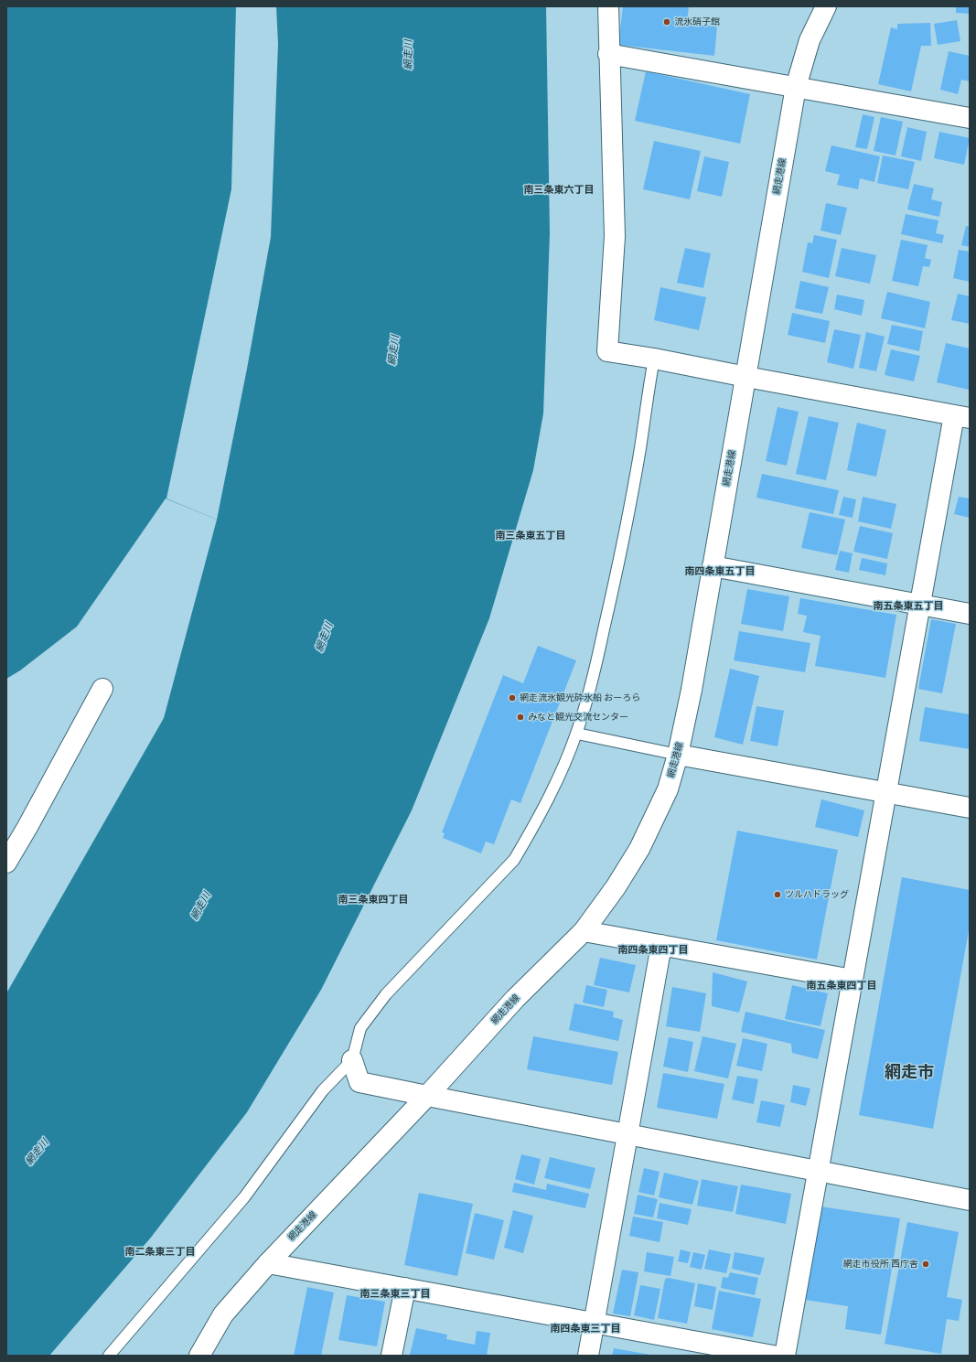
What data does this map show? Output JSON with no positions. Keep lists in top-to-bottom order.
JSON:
{
  "streets": {
    "street": ["網走港線"]
  },
  "districts": [
    "南三条東六丁目",
    "南三条東五丁目",
    "南四条東五丁目",
    "南五条東五丁目",
    "南三条東四丁目",
    "南四条東四丁目",
    "南五条東四丁目",
    "網走市",
    "南二条東三丁目",
    "南三条東三丁目",
    "南四条東三丁目"
  ],
  "water": ["網走川"],
  "places": [
    "流氷硝子館",
    "網走流氷観光砕氷船 おーろら",
    "みなと観光交流センター",
    "ツルハドラッグ",
    "網走市役所 西庁舎"
  ]
}
